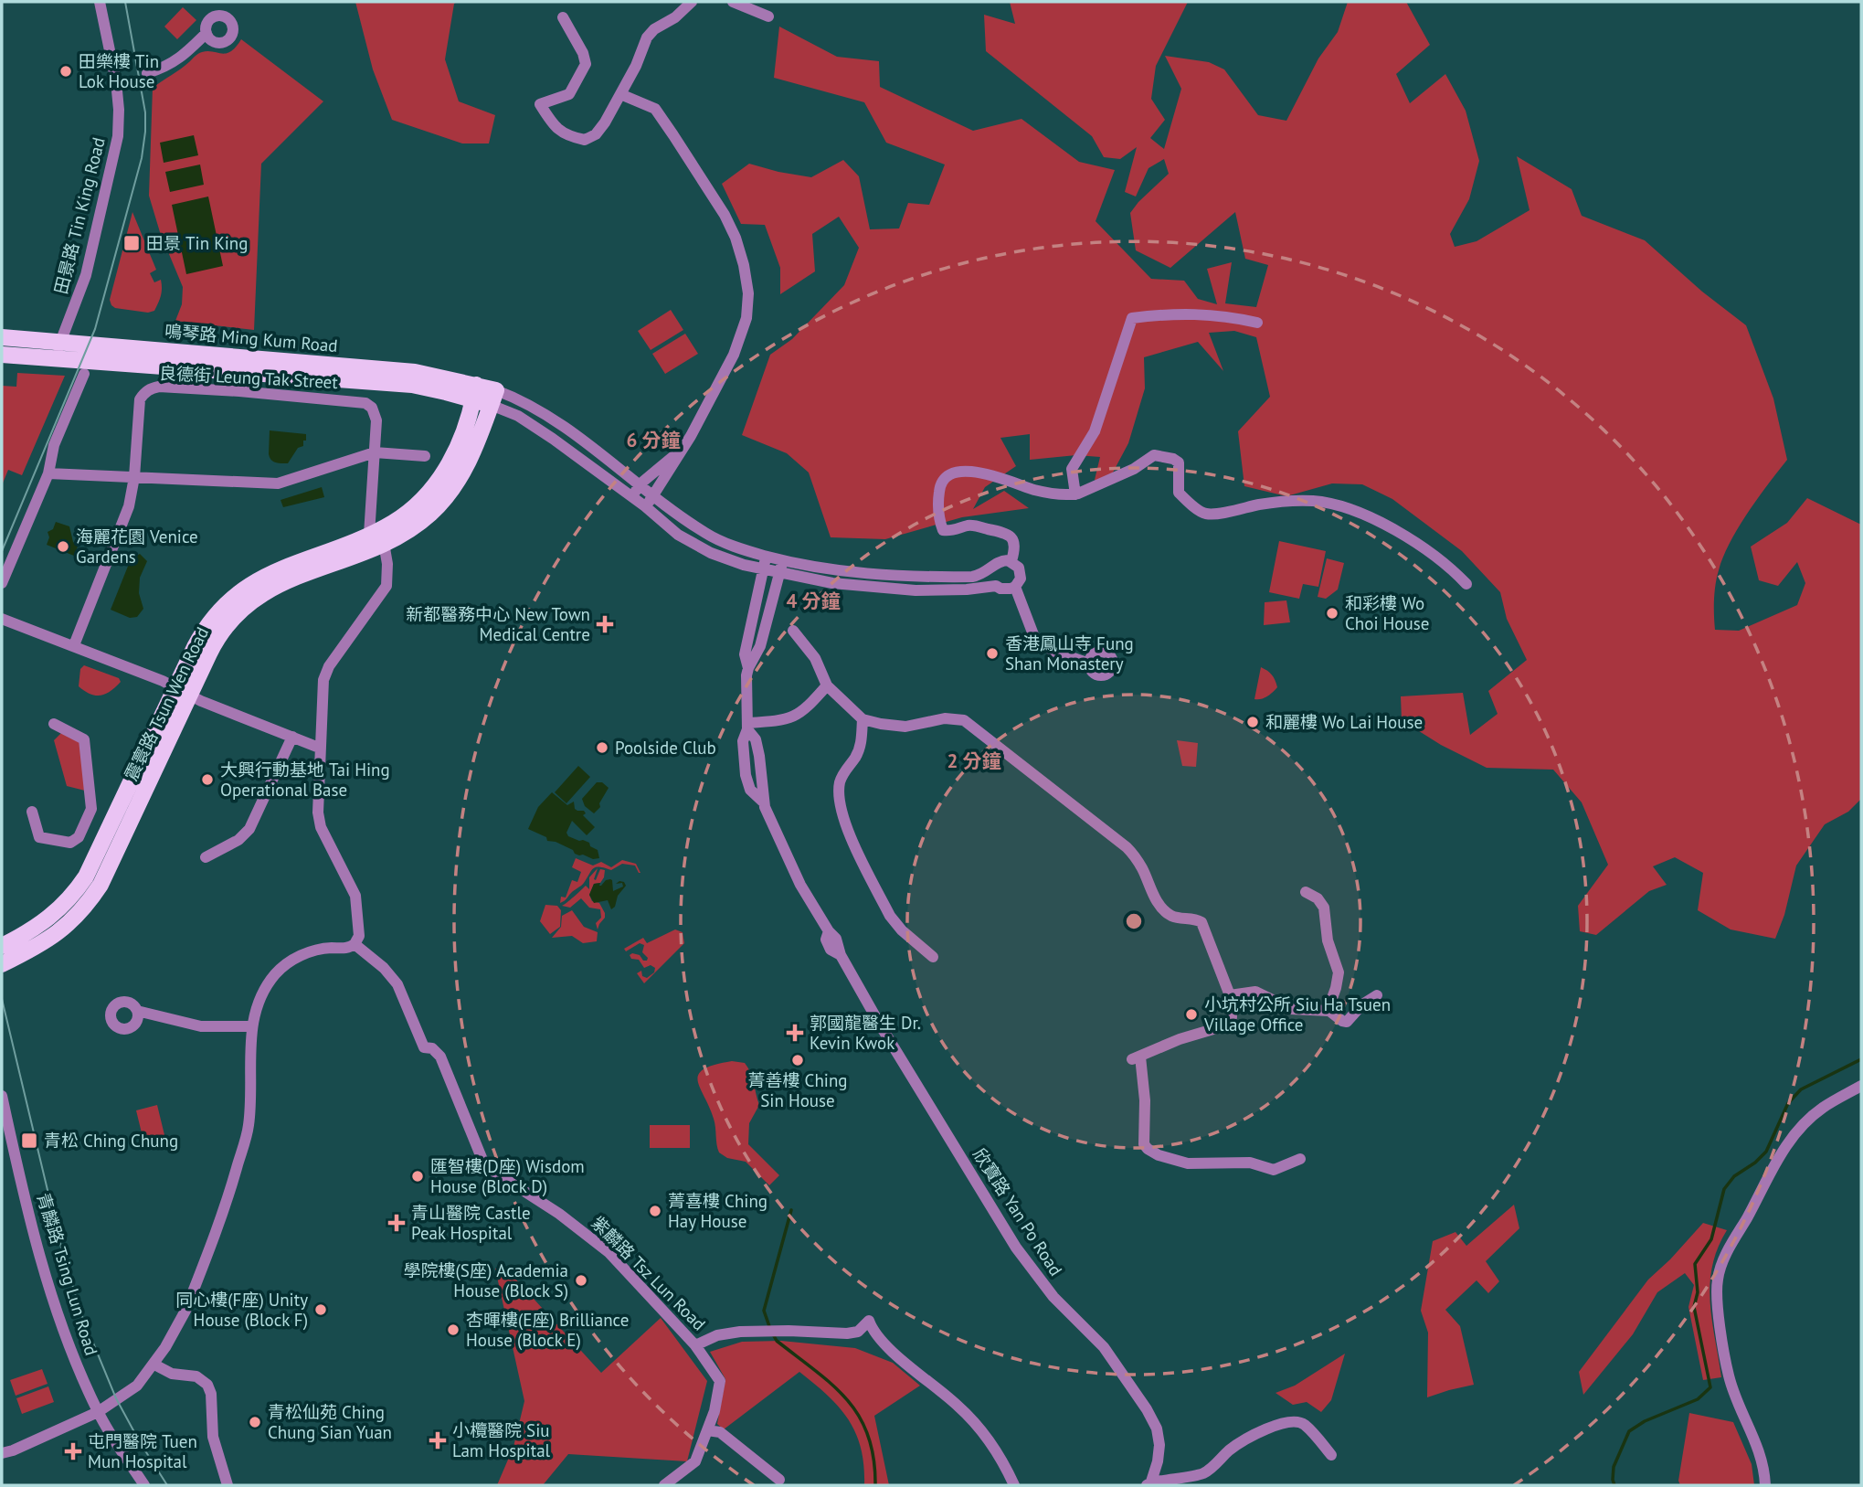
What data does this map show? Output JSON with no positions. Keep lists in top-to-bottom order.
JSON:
{
  "streets": {
    "main road": ["鳴琴路 Ming Kum Road", "震寰路 Tsun Wen Road"],
    "street": [
      "田景路 Tin King Road",
      "良德街 Leung Tak Street",
      "欣寶路 Yan Po Road",
      "紫麟路 Tsz Lun Road",
      "青麟路 Tsing Lun Road"
    ]
  },
  "crossings": [
    ["田景路 Tin King Road", "鳴琴路 Ming Kum Road"],
    ["鳴琴路 Ming Kum Road", "震寰路 Tsun Wen Road"],
    ["良德街 Leung Tak Street", "震寰路 Tsun Wen Road"]
  ],
  "places": {
    "other": [
      "田樂樓 Tin Lok House",
      "海麗花園 Venice Gardens",
      "和彩樓 Wo Choi House",
      "香港鳳山寺 Fung Shan Monastery",
      "和麗樓 Wo Lai House",
      "Poolside Club",
      "大興行動基地 Tai Hing Operational Base",
      "小坑村公所 Siu Ha Tsuen Village Office",
      "菁善樓 Ching Sin House",
      "匯智樓(D座) Wisdom House (Block D)",
      "菁喜樓 Ching Hay House",
      "學院樓(S座) Academia House (Block S)",
      "同心樓(F座) Unity House (Block F)",
      "杏暉樓(E座) Brilliance House (Block E)",
      "青松仙苑 Ching Chung Sian Yuan"
    ],
    "transit": ["田景 Tin King", "青松 Ching Chung"],
    "health": [
      "新都醫務中心 New Town Medical Centre",
      "郭國龍醫生 Dr. Kevin Kwok",
      "青山醫院 Castle Peak Hospital",
      "小欖醫院 Siu Lam Hospital",
      "屯門醫院 Tuen Mun Hospital"
    ]
  },
  "rings": ["6 分鐘", "4 分鐘", "2 分鐘"]
}
